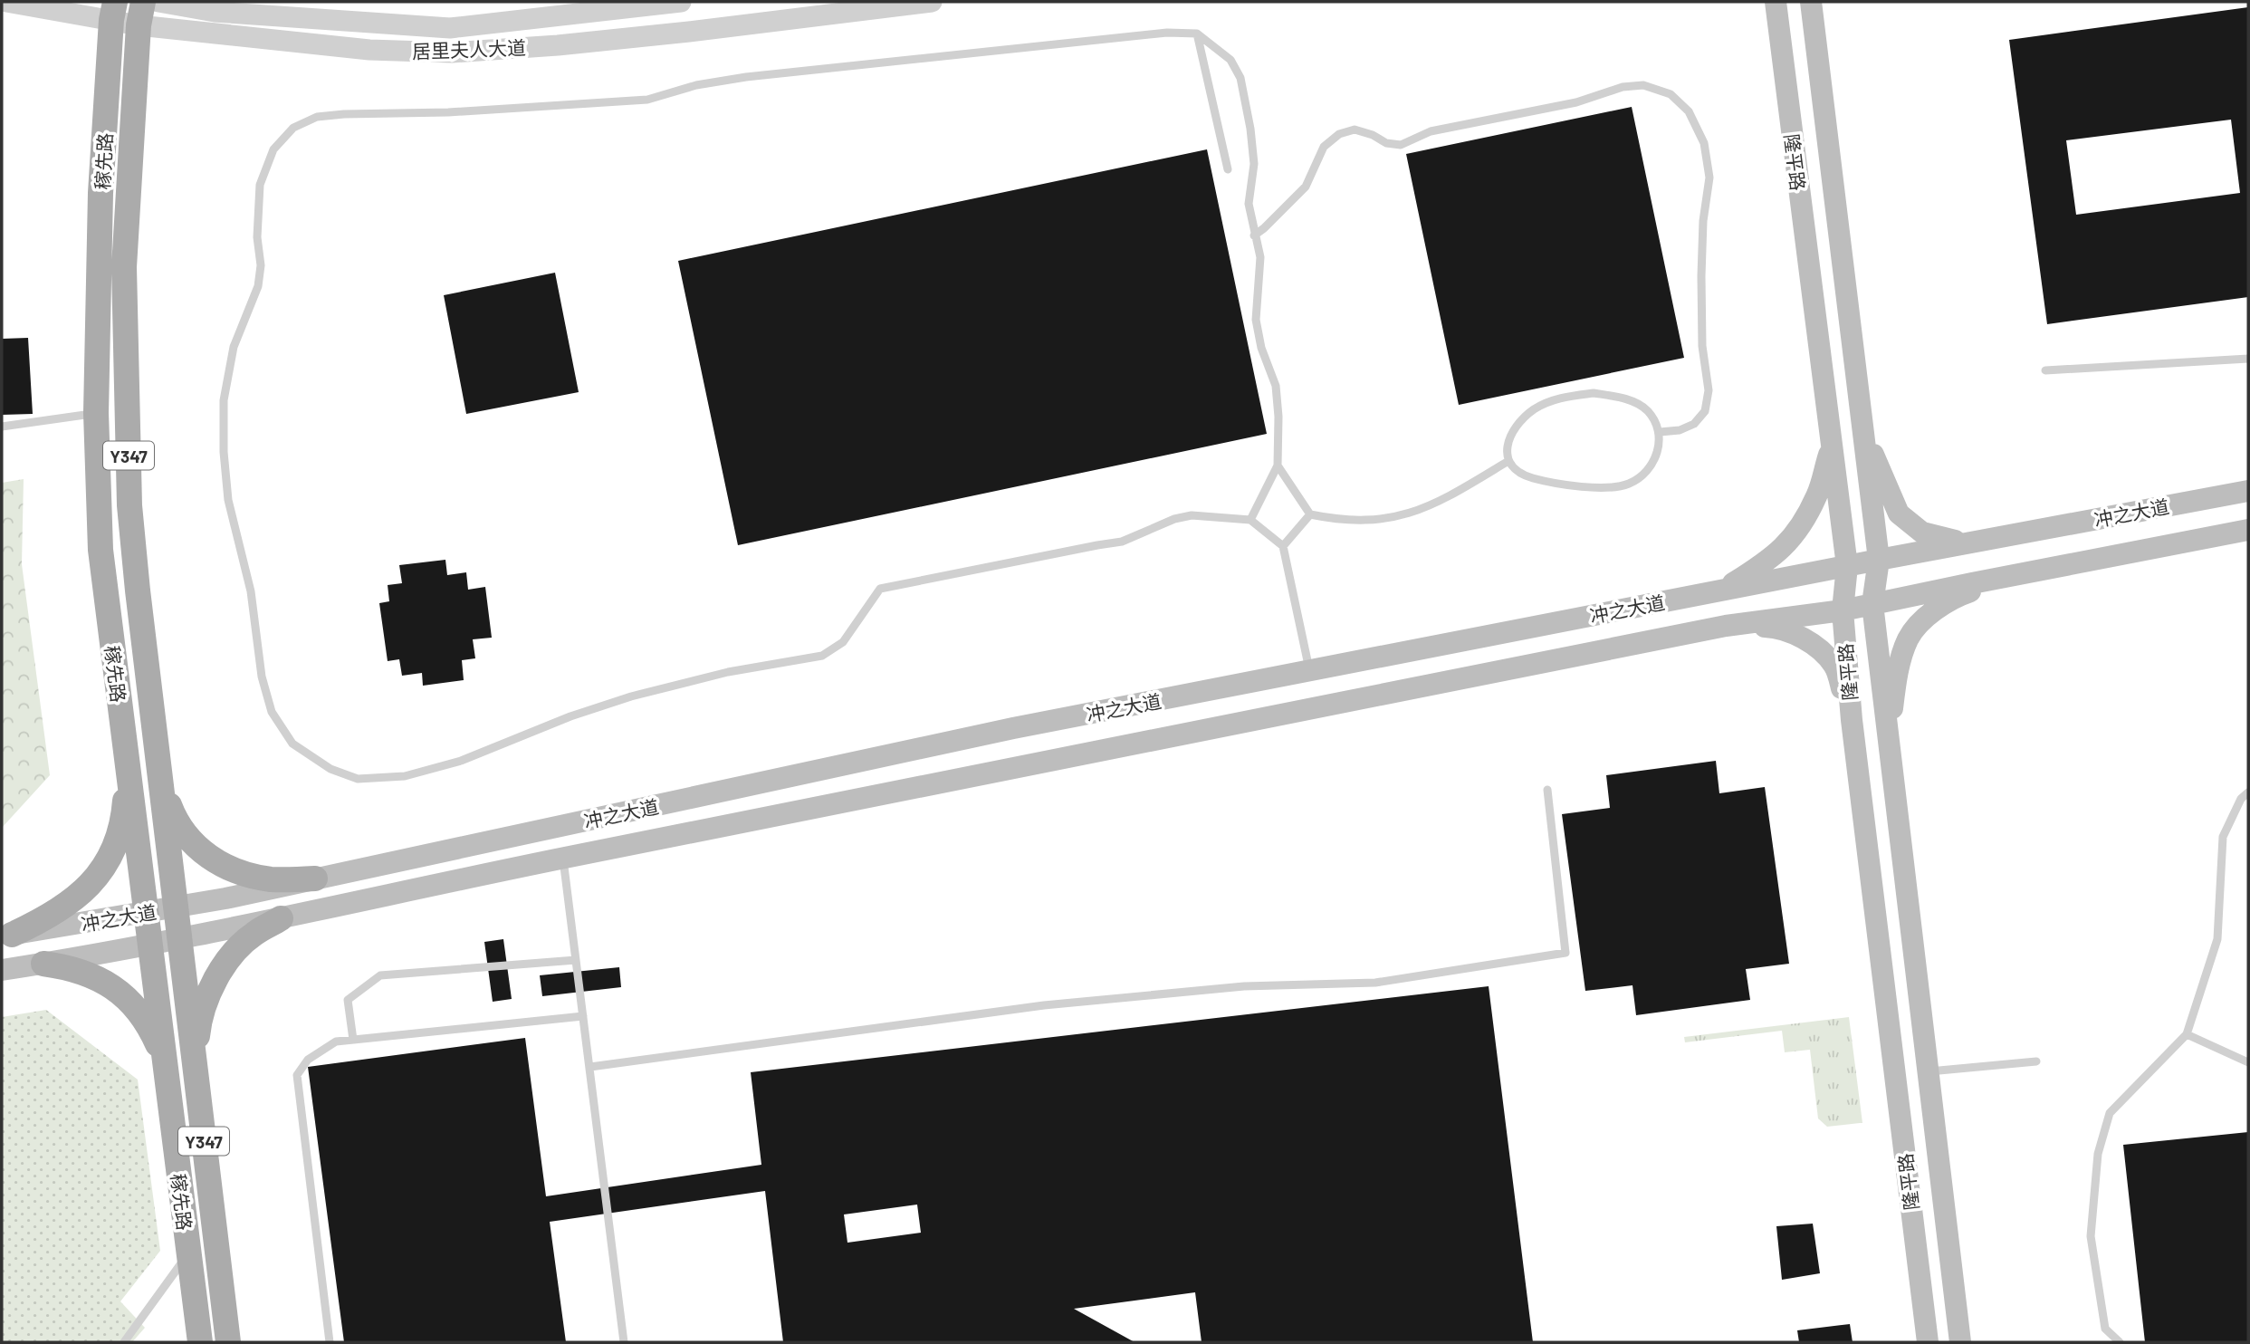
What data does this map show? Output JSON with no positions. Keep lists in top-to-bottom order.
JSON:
{
  "streets": {
    "main road": [
      "稼先路",
      "隆平路",
      "Y347",
      "冲之大道"
    ],
    "street": ["居里夫人大道"]
  },
  "crossings": [
    ["居里夫人大道", "稼先路"],
    ["稼先路", "冲之大道"],
    ["隆平路", "冲之大道"]
  ]
}
